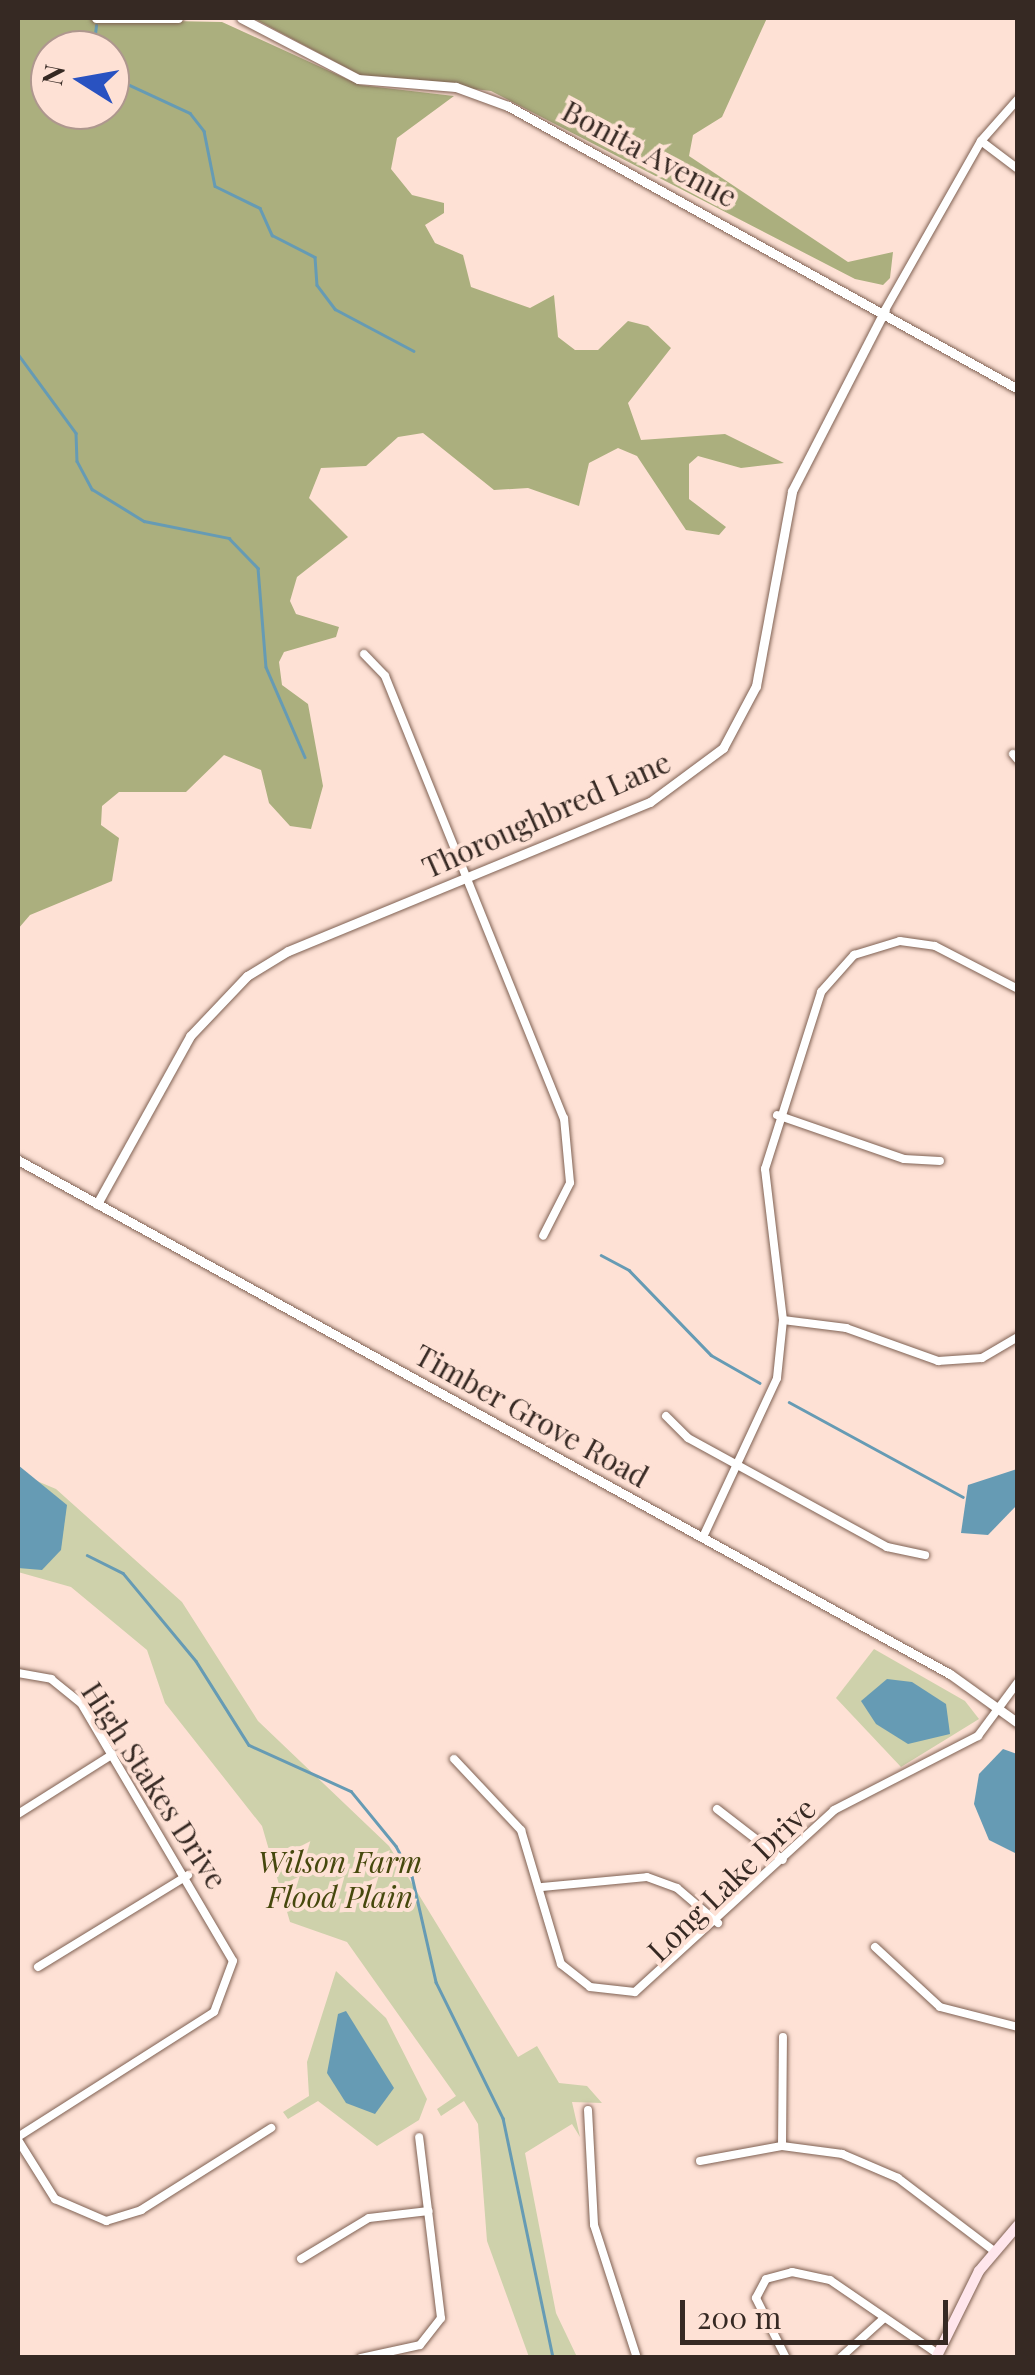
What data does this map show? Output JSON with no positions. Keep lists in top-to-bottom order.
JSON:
{
  "streets": {
    "street": [
      "Bonita Avenue",
      "Thoroughbred Lane",
      "Timber Grove Road",
      "High Stakes Drive",
      "Long Lake Drive"
    ]
  },
  "crossings": [
    ["Bonita Avenue", "Thoroughbred Lane"],
    ["Thoroughbred Lane", "Timber Grove Road"],
    ["Timber Grove Road", "Long Lake Drive"]
  ],
  "parks": ["Wilson Farm Flood Plain"],
  "scale_bar": "200 m",
  "north": "left"
}
